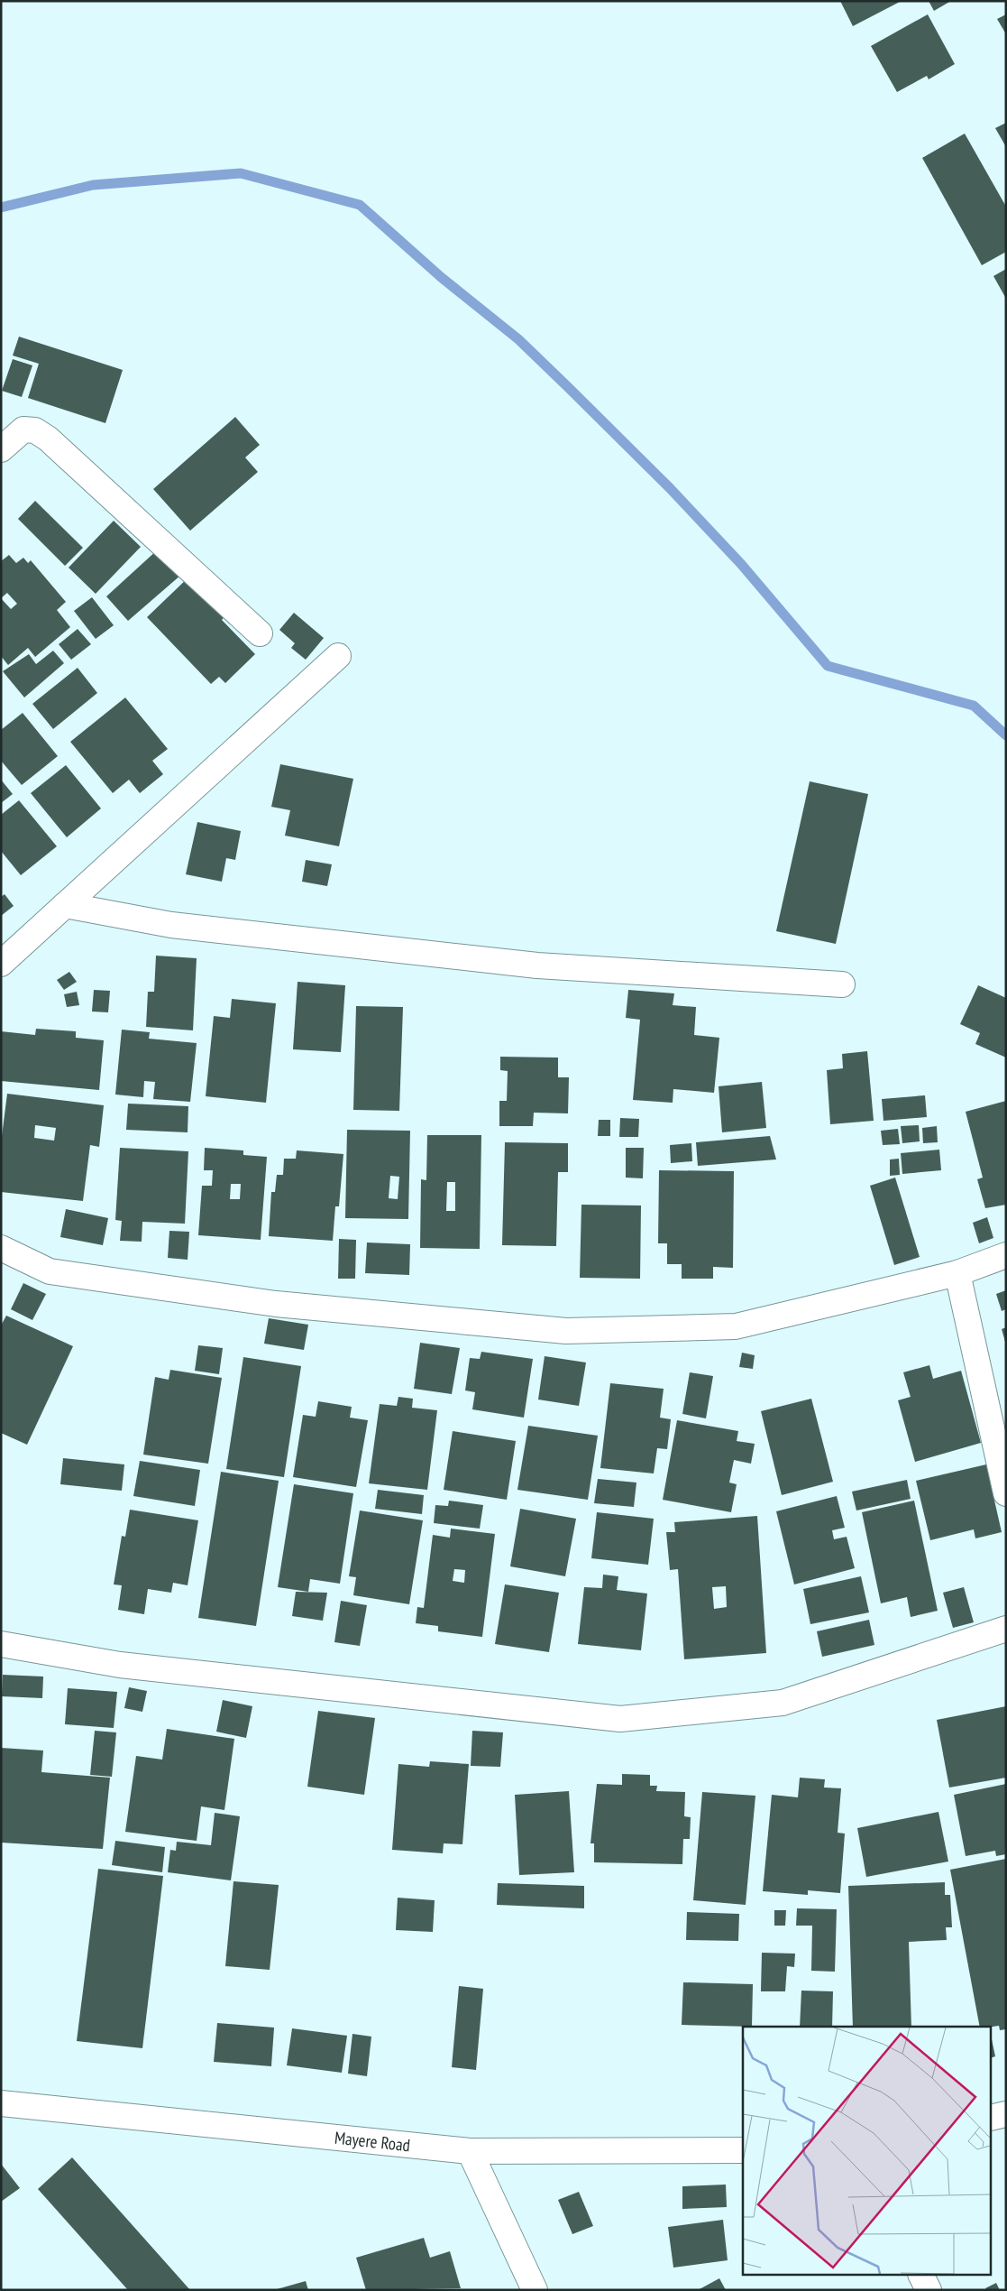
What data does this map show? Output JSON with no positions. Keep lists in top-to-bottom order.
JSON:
{
  "streets": {
    "street": ["Mayere Road"]
  }
}
